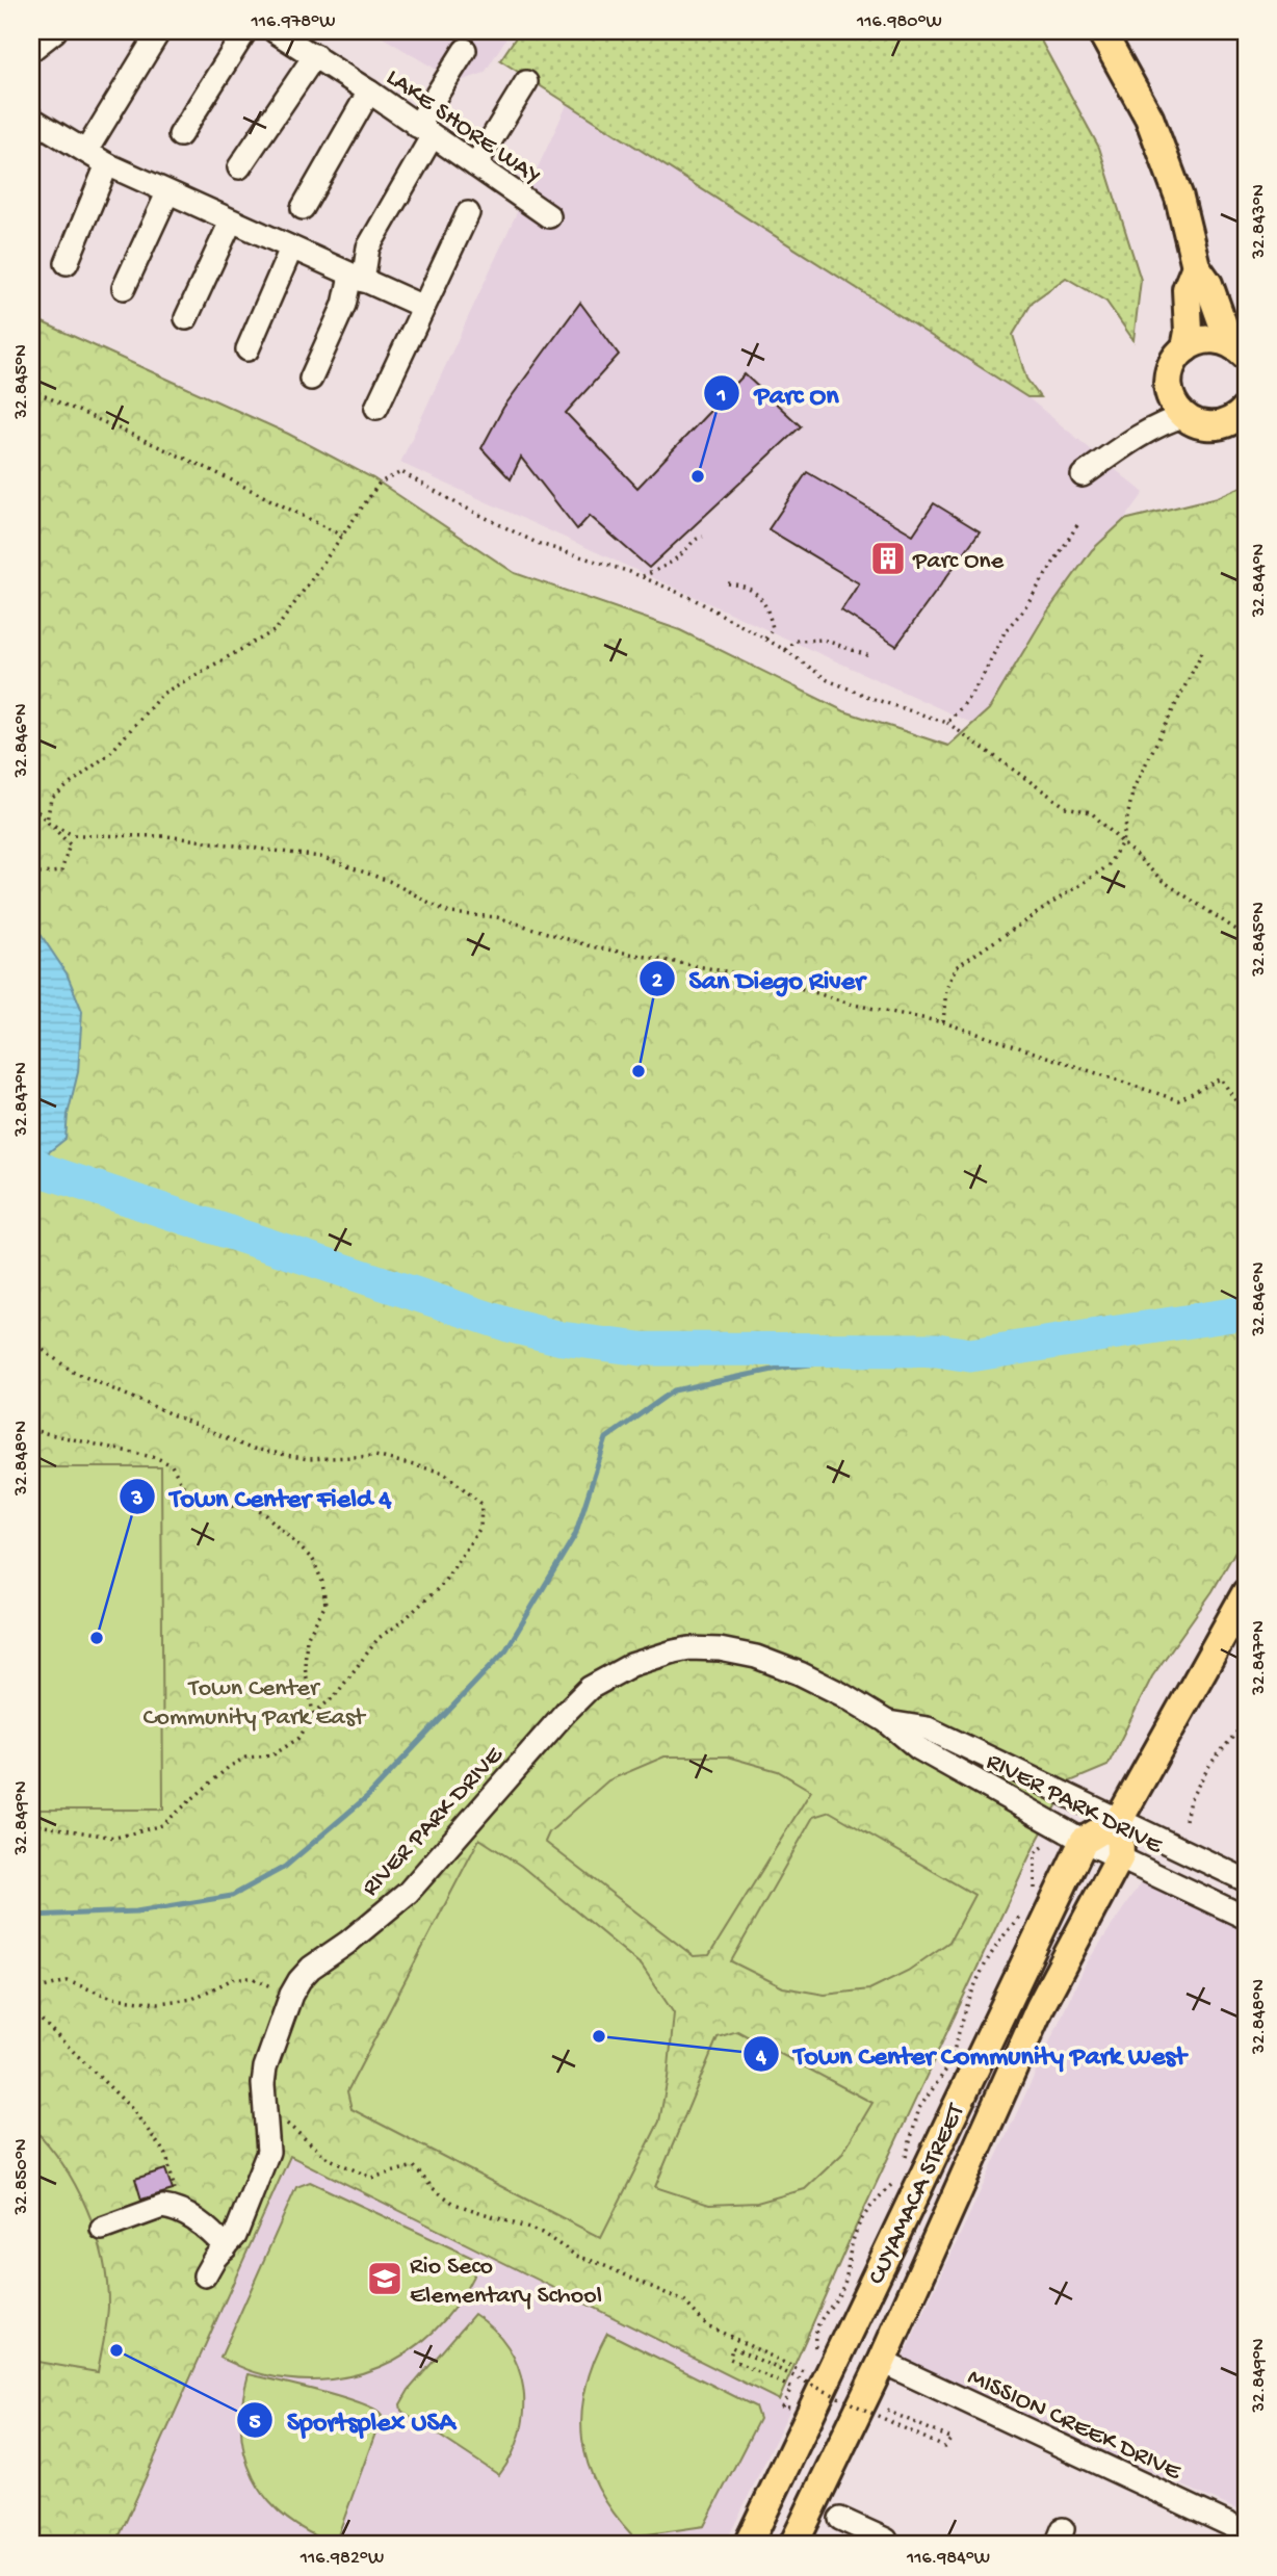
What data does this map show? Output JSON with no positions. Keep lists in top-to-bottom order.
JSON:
{
  "streets": {
    "main road": ["CUYAMACA STREET"],
    "street": ["LAKE SHORE WAY", "RIVER PARK DRIVE", "MISSION CREEK DRIVE"]
  },
  "crossings": [
    ["RIVER PARK DRIVE", "CUYAMACA STREET"],
    ["CUYAMACA STREET", "MISSION CREEK DRIVE"]
  ],
  "parks": ["Town Center Community Park East"],
  "places": {
    "other": [
      "Parc On",
      "San Diego River",
      "Town Center Field 4",
      "Town Center Community Park West",
      "Sportsplex USA"
    ],
    "building": ["Parc One"],
    "school or university": ["Rio Seco Elementary School"]
  },
  "coordinates": [
    "116.978°W",
    "116.980°W",
    "32.843°N",
    "32.845°N",
    "32.844°N",
    "32.846°N",
    "32.847°N",
    "32.848°N",
    "32.849°N",
    "32.850°N",
    "116.982°W",
    "116.984°W"
  ]
}
